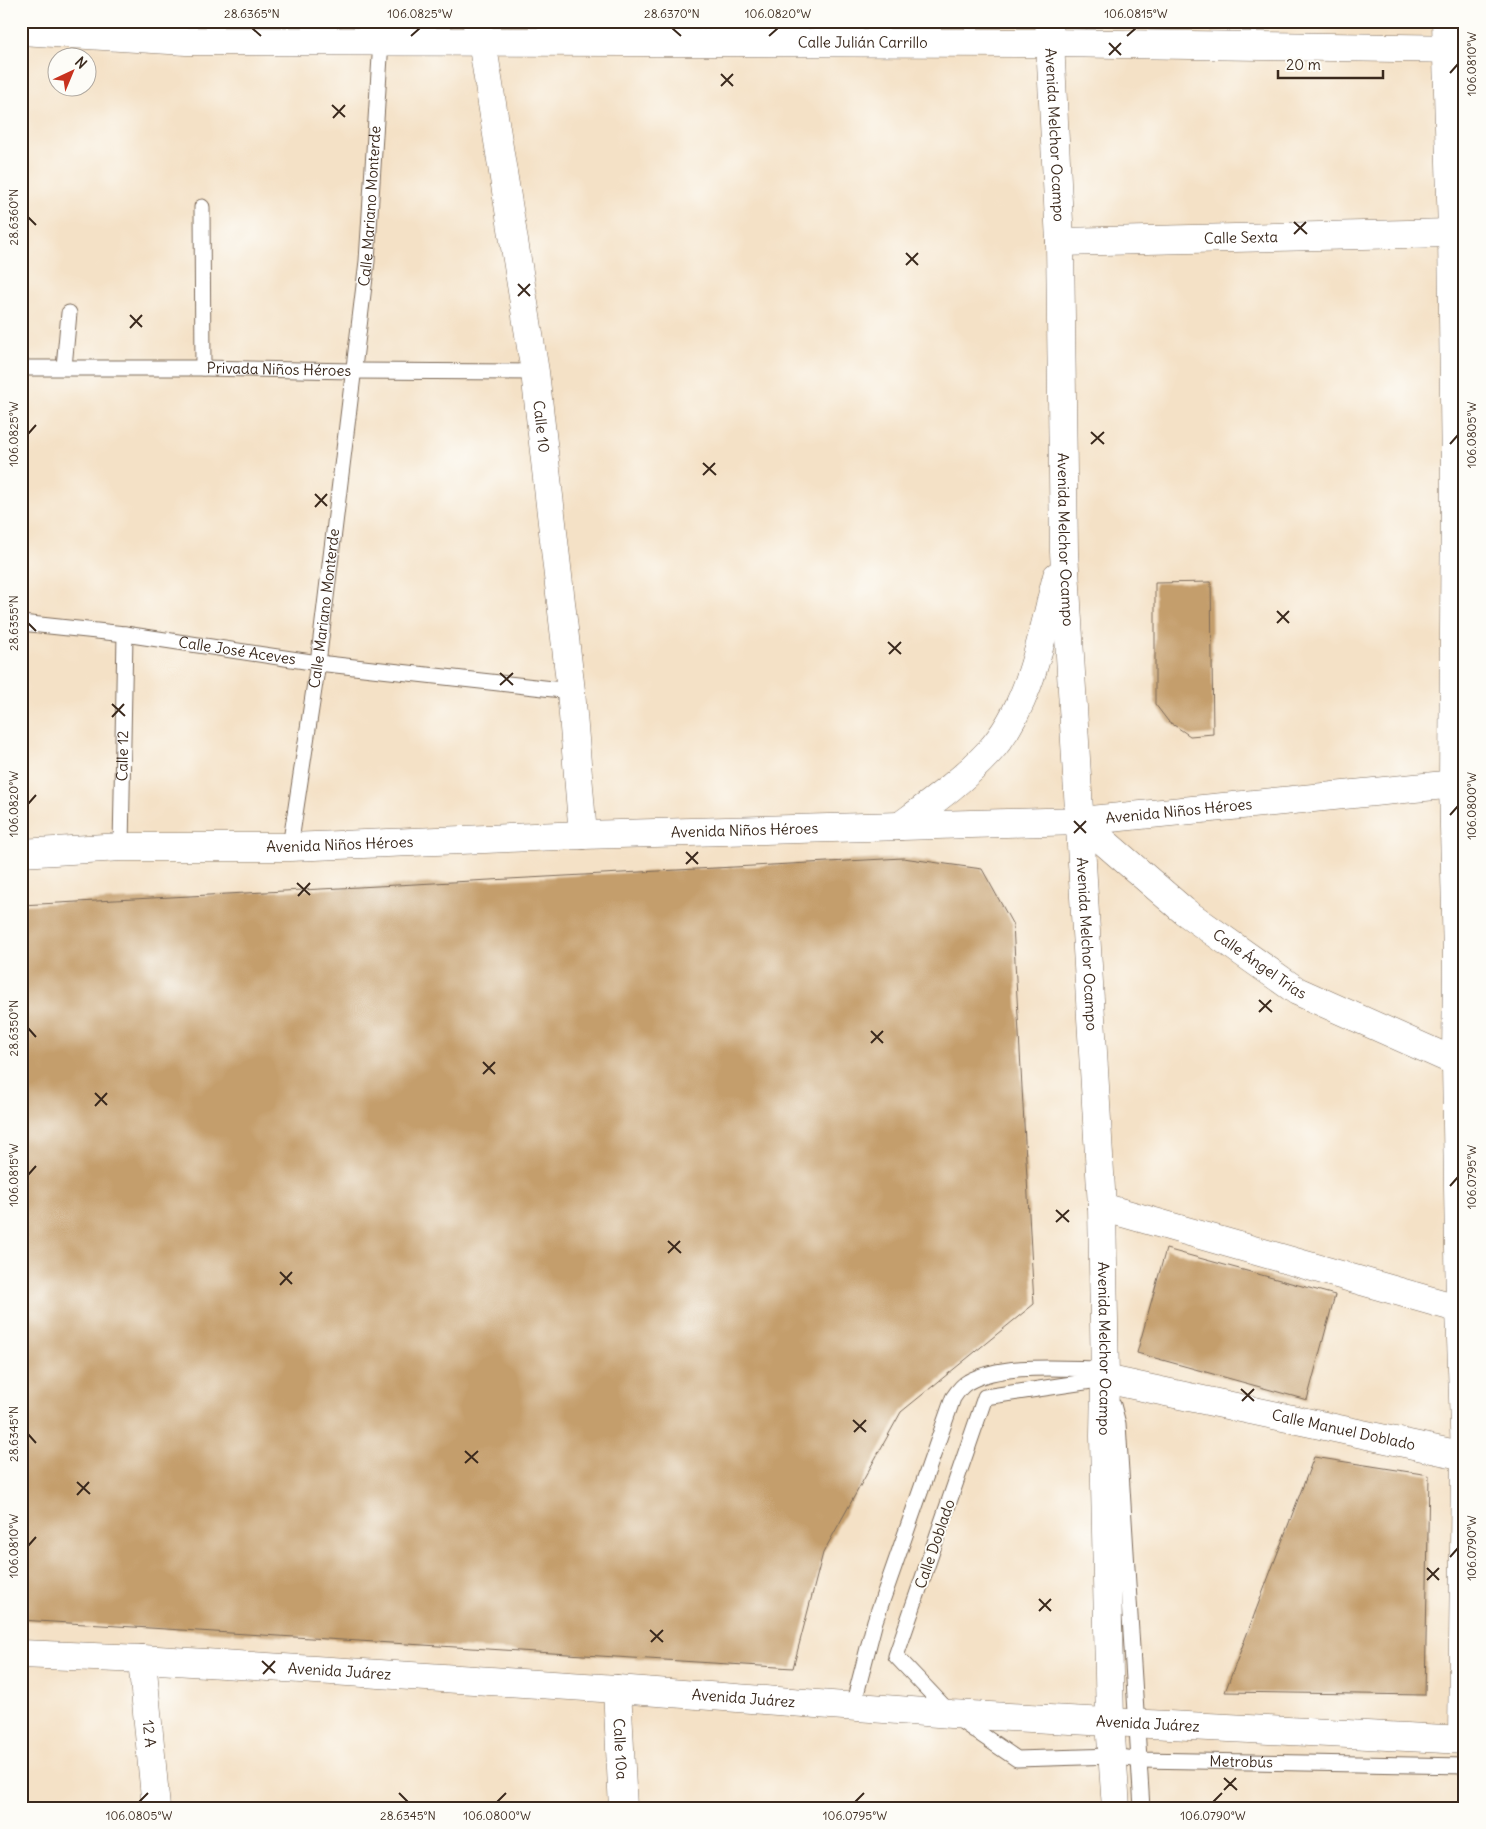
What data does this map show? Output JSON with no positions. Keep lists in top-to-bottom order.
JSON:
{
  "streets": {
    "street": [
      "Calle Julián Carrillo",
      "Avenida Melchor Ocampo",
      "Calle Sexta",
      "Calle 10",
      "Avenida Niños Héroes",
      "Calle Ángel Trías",
      "Calle Manuel Doblado",
      "Avenida Juárez",
      "12 A",
      "Calle 10a"
    ],
    "lane": [
      "Calle Mariano Monterde",
      "Privada Niños Héroes",
      "Calle José Aceves",
      "Calle 12",
      "Calle Doblado",
      "Metrobús"
    ]
  },
  "crossings": [
    ["Calle Julián Carrillo", "Avenida Melchor Ocampo"],
    ["Calle Julián Carrillo", "Calle Mariano Monterde"],
    ["Calle Julián Carrillo", "Calle 10"],
    ["Avenida Melchor Ocampo", "Calle Sexta"],
    ["Avenida Melchor Ocampo", "Avenida Niños Héroes"],
    ["Avenida Melchor Ocampo", "Calle Ángel Trías"],
    ["Avenida Melchor Ocampo", "Calle Manuel Doblado"],
    ["Avenida Melchor Ocampo", "Calle Doblado"],
    ["Avenida Melchor Ocampo", "Avenida Juárez"],
    ["Avenida Melchor Ocampo", "Metrobús"],
    ["Calle Mariano Monterde", "Privada Niños Héroes"],
    ["Calle Mariano Monterde", "Calle José Aceves"],
    ["Calle Mariano Monterde", "Avenida Niños Héroes"],
    ["Privada Niños Héroes", "Calle 10"],
    ["Calle 10", "Calle José Aceves"],
    ["Calle 10", "Avenida Niños Héroes"],
    ["Calle José Aceves", "Calle 12"],
    ["Calle 12", "Avenida Niños Héroes"],
    ["Avenida Niños Héroes", "Calle Ángel Trías"],
    ["Calle Manuel Doblado", "Calle Doblado"],
    ["Calle Doblado", "Avenida Juárez"],
    ["Calle Doblado", "Metrobús"],
    ["Avenida Juárez", "12 A"],
    ["Avenida Juárez", "Calle 10a"],
    ["Avenida Juárez", "Metrobús"]
  ],
  "scale_bar": "20 m",
  "north": "top right",
  "coordinates": [
    "28.6365°N",
    "106.0825°W",
    "28.6370°N",
    "106.0820°W",
    "106.0815°W",
    "106.0810°W",
    "28.6360°N",
    "106.0805°W",
    "28.6355°N",
    "106.0800°W",
    "28.6350°N",
    "106.0795°W",
    "28.6345°N",
    "106.0790°W"
  ]
}
